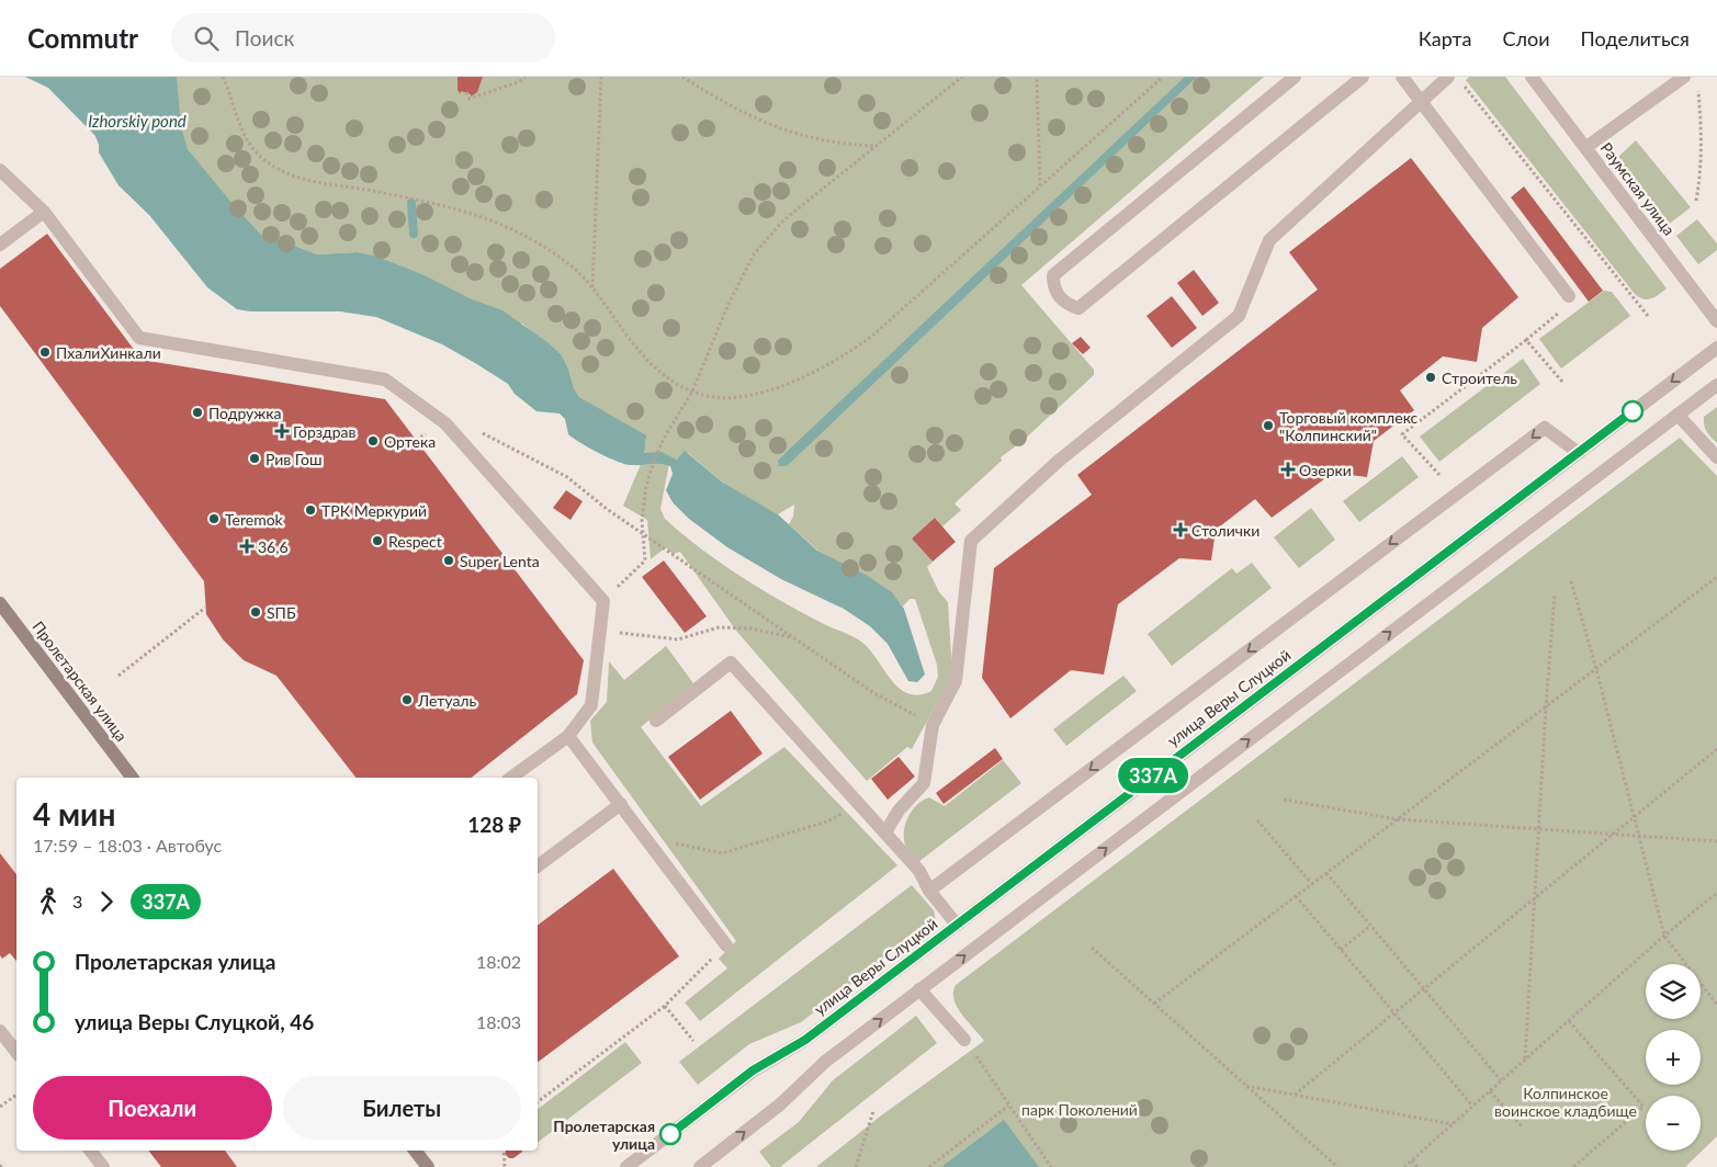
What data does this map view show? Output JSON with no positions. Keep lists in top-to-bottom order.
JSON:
{
  "streets": {
    "main road": ["Пролетарская улица"],
    "street": ["Раумская улица", "улица Веры Слуцкой"]
  },
  "water": ["Izhorskiy pond"],
  "parks": ["Колпинское воинское кладбище", "парк Поколений"],
  "places": {
    "other": [
      "ПхалиХинкали",
      "Строитель",
      "Подружка",
      "Торговый комплекс \"Колпинский\"",
      "Ортека",
      "Рив Гош",
      "ТРК Меркурий",
      "Teremok",
      "Respect",
      "Super Lenta",
      "SПБ",
      "Летуаль",
      "Пролетарская улица"
    ],
    "health": [
      "Горздрав",
      "Озерки",
      "Столички",
      "36,6"
    ]
  },
  "lines": ["bus line 337А"],
  "page": {
    "header": "Commutr",
    "search": "Поиск",
    "nav": ["Карта", "Слои", "Поделиться"],
    "on_map": "337А",
    "heading": ["4 мин", "17:59 – 18:03 · Автобус", "128 ₽"],
    "legs": ["3", "337А"],
    "list": [
      {
        "name": "Пролетарская улица",
        "value": "18:02"
      },
      {
        "name": "улица Веры Слуцкой, 46",
        "value": "18:03"
      }
    ],
    "map_buttons": ["+", "−"],
    "buttons": ["Поехали", "Билеты"]
  }
}
